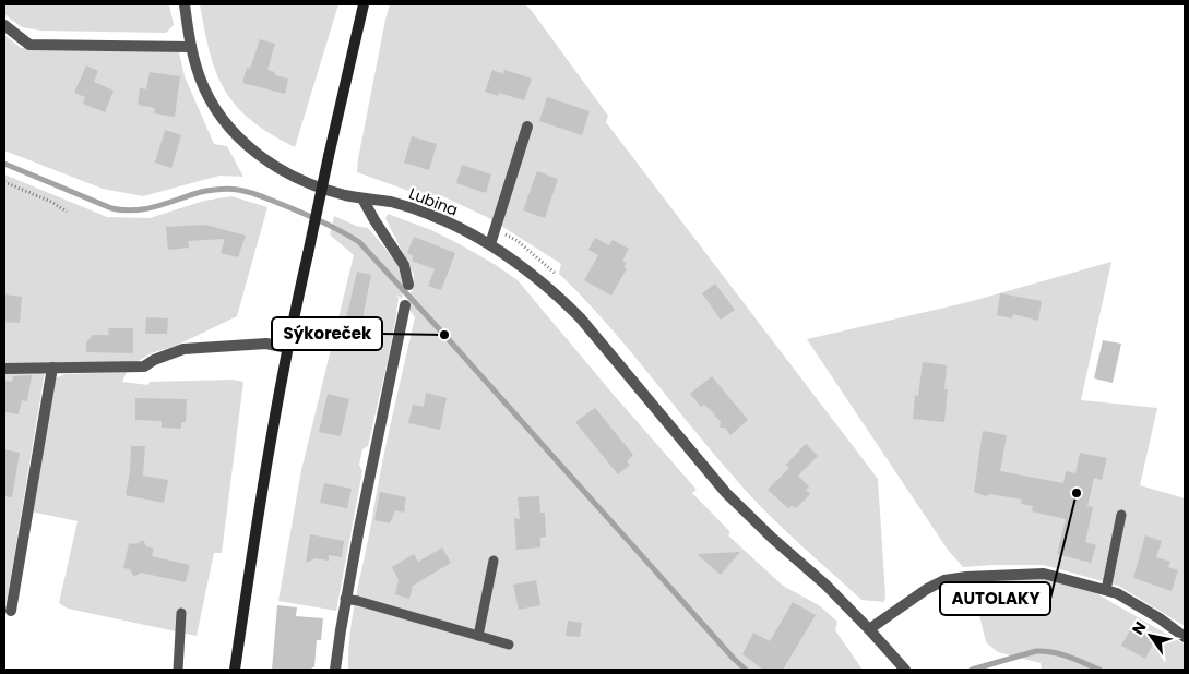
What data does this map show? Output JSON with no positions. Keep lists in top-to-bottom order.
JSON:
{
  "streets": {
    "street": ["Lubina"]
  },
  "places": ["Sýkoreček", "AUTOLAKY"],
  "north": "top left"
}
